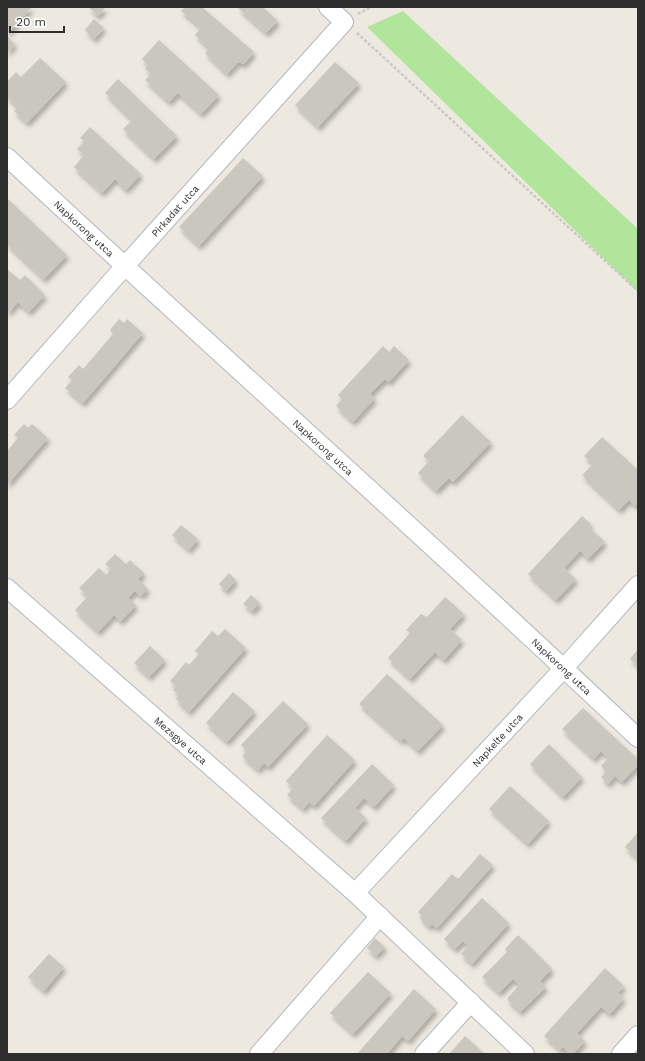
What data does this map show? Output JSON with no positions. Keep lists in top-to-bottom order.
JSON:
{
  "streets": {
    "street": [
      "Pirkadat utca",
      "Napkorong utca",
      "Napkelte utca",
      "Mezsgye utca"
    ]
  },
  "crossings": [
    ["Pirkadat utca", "Napkorong utca"],
    ["Napkorong utca", "Napkelte utca"],
    ["Napkelte utca", "Mezsgye utca"]
  ],
  "scale_bar": "20 m"
}
